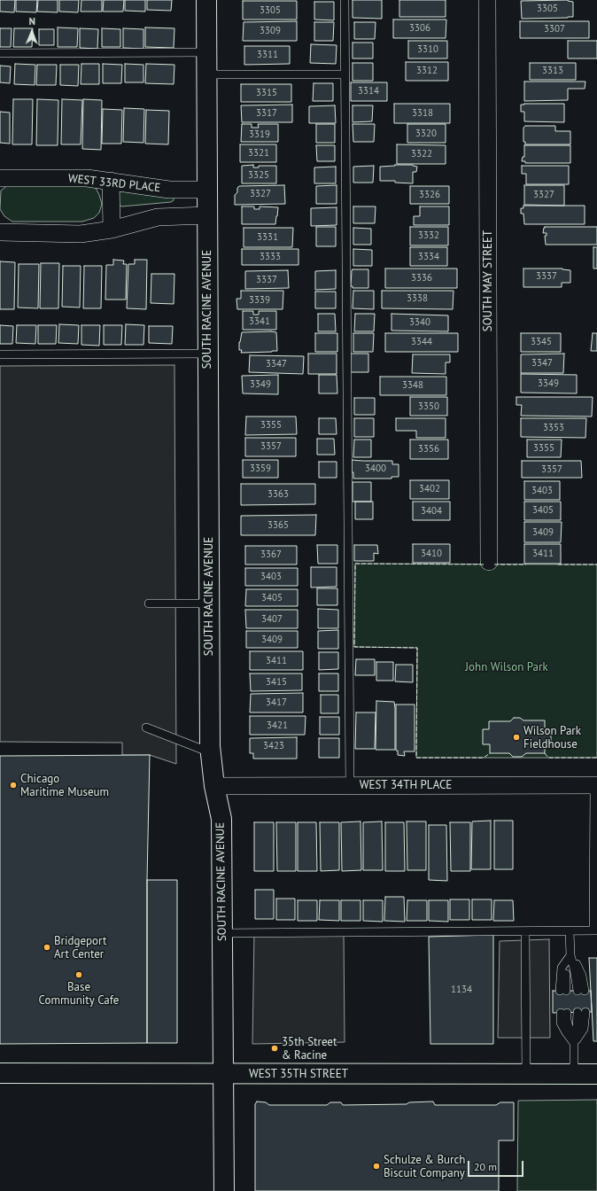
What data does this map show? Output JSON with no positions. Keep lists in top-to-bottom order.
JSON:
{
  "streets": {
    "street": [
      "WEST 33RD PLACE",
      "SOUTH MAY STREET",
      "SOUTH RACINE AVENUE",
      "WEST 34TH PLACE",
      "WEST 35TH STREET"
    ]
  },
  "crossings": [
    ["WEST 33RD PLACE", "SOUTH RACINE AVENUE"],
    ["SOUTH RACINE AVENUE", "WEST 34TH PLACE"],
    ["SOUTH RACINE AVENUE", "WEST 35TH STREET"]
  ],
  "parks": ["John Wilson Park"],
  "places": [
    "Wilson Park Fieldhouse",
    "Chicago Maritime Museum",
    "Bridgeport Art Center",
    "Base Community Cafe",
    "35th Street & Racine",
    "Schulze & Burch Biscuit Company"
  ],
  "house_numbers": [
    "3305",
    "3305",
    "3306",
    "3307",
    "3309",
    "3310",
    "3311",
    "3312",
    "3313",
    "3314",
    "3315",
    "3317",
    "3318",
    "3320",
    "3319",
    "3321",
    "3322",
    "3325",
    "3327",
    "3326",
    "3327",
    "3332",
    "3331",
    "3333",
    "3334",
    "3337",
    "3336",
    "3337",
    "3338",
    "3339",
    "3341",
    "3340",
    "3344",
    "3345",
    "3347",
    "3347",
    "3349",
    "3349",
    "3348",
    "3350",
    "3355",
    "3353",
    "3357",
    "3355",
    "3356",
    "3359",
    "3400",
    "3357",
    "3402",
    "3403",
    "3363",
    "3405",
    "3404",
    "3365",
    "3409",
    "3410",
    "3411",
    "3367",
    "3403",
    "3405",
    "3407",
    "3409",
    "3411",
    "3415",
    "3417",
    "3421",
    "3423",
    "1134"
  ],
  "scale_bar": "20 m",
  "north": "top"
}
